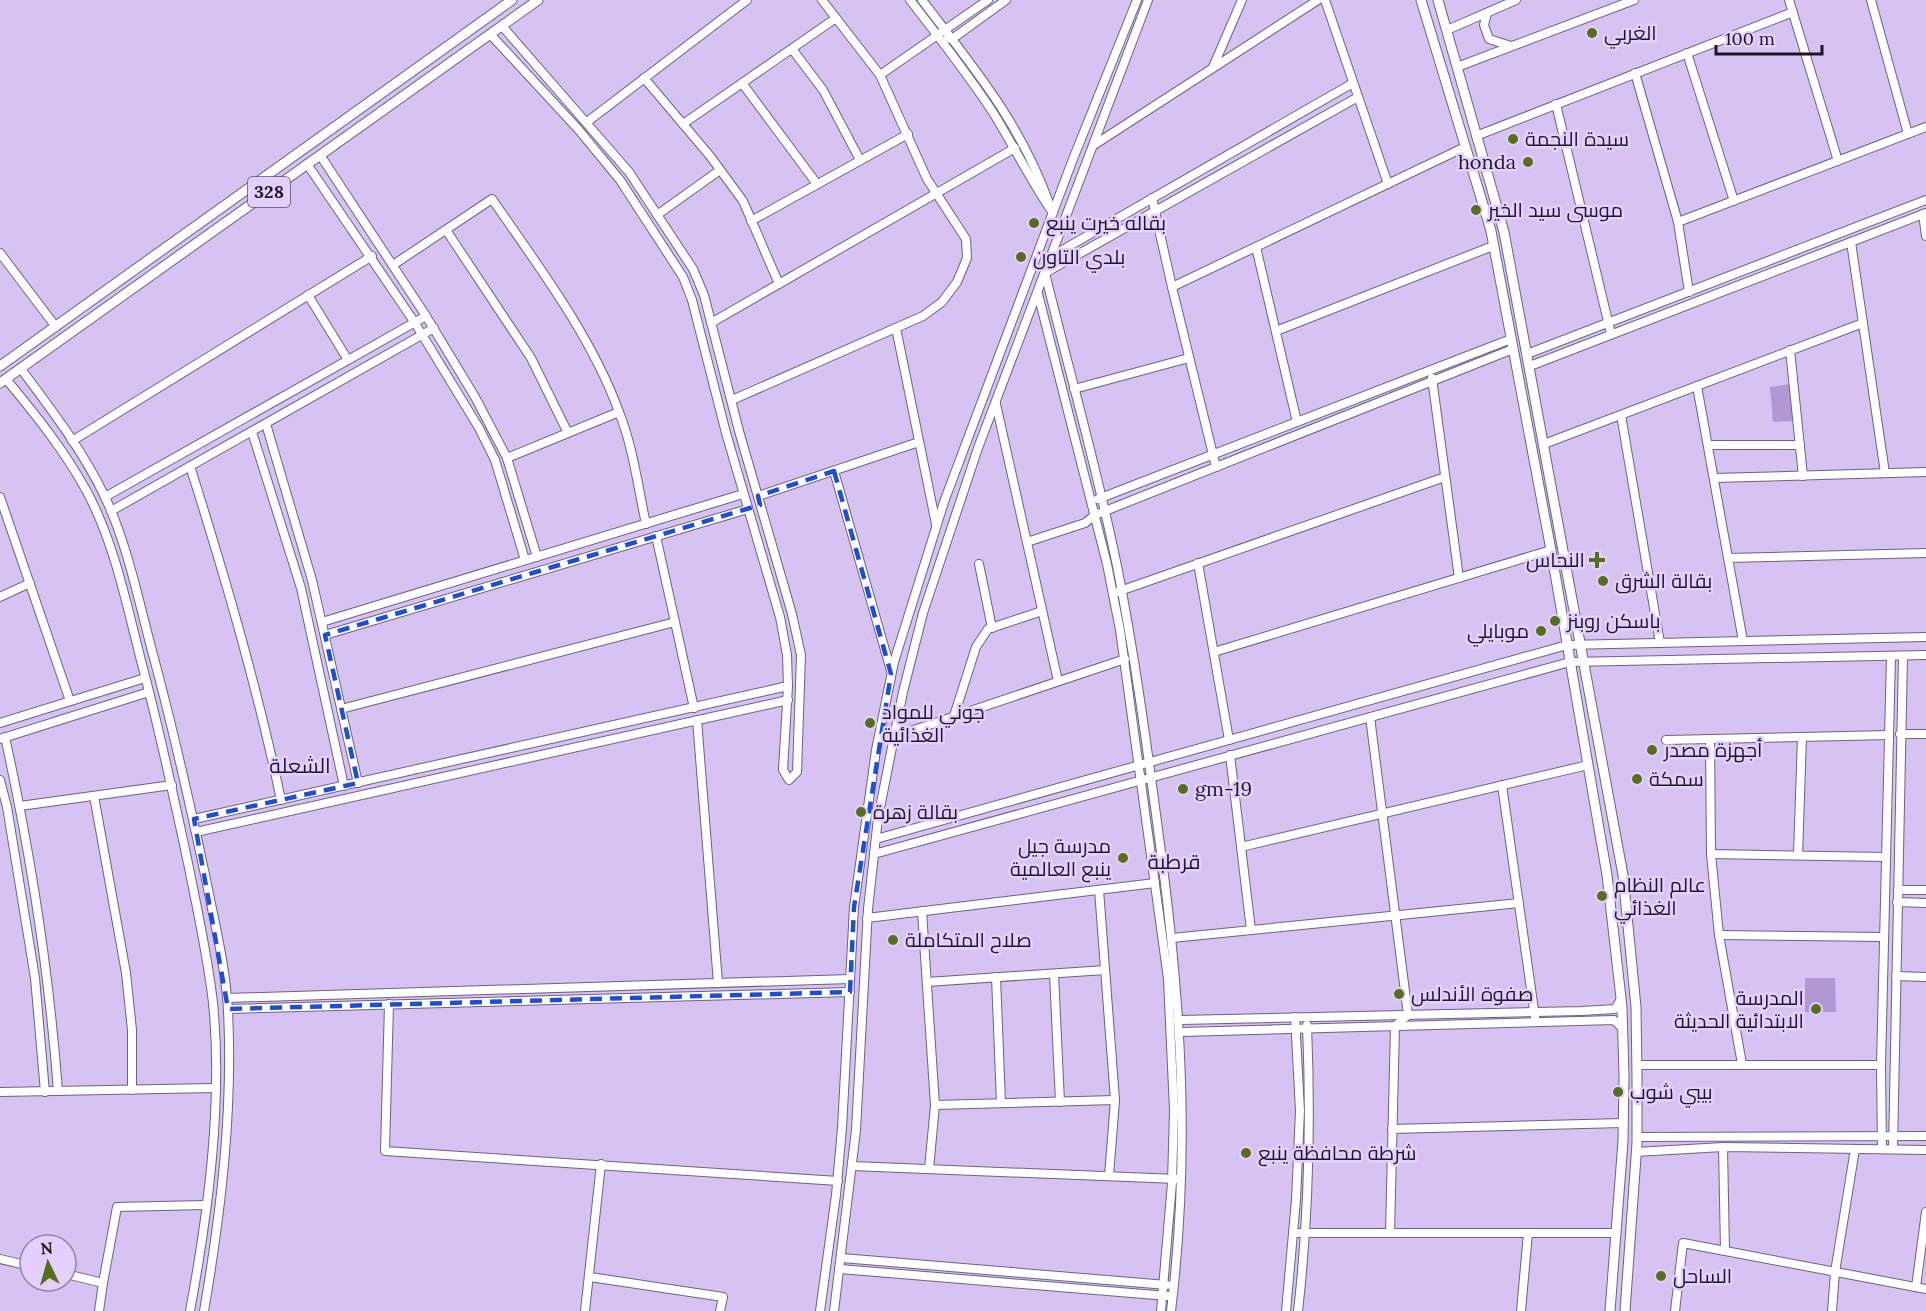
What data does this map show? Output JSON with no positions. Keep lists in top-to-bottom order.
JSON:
{
  "streets": {
    "main road": ["328"]
  },
  "districts": ["الشعلة", "قرطبة"],
  "places": {
    "other": [
      "الغربي",
      "سيدة النجمة",
      "honda",
      "موسى سيد الخير",
      "بقاله خيرت ينبع",
      "بلدي التاون",
      "بقالة الشرق",
      "باسكن روبنز",
      "موبايلي",
      "جوني للمواد الغذائية",
      "أجهزة مصدر",
      "سمكة",
      "gm-19",
      "بقالة زهرة",
      "مدرسة جيل ينبع العالمية",
      "عالم النظام الغذائي",
      "صلاح المتكاملة",
      "صفوة الأندلس",
      "المدرسة الابتدائية الحديثة",
      "بيبي شوب",
      "شرطة محافظة ينبع",
      "الساحل"
    ],
    "health": ["النحاس"]
  },
  "scale_bar": "100 m",
  "north": "top"
}
